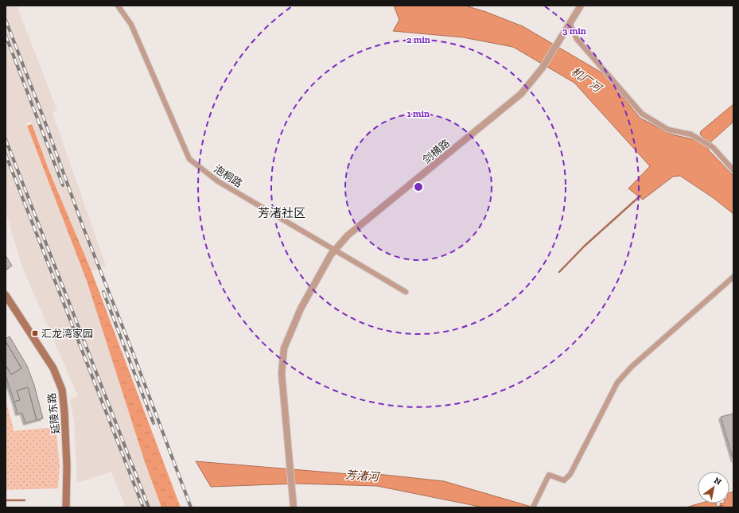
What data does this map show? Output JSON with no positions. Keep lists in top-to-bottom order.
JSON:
{
  "streets": {
    "main road": ["延陵东路"],
    "street": ["剑横路", "泡桐路"]
  },
  "crossings": [
    ["剑横路", "泡桐路"]
  ],
  "districts": ["芳渚社区"],
  "water": ["机厂河", "芳渚河"],
  "places": {
    "transit": ["汇龙湾家园"]
  },
  "north": "top right",
  "rings": ["3 min", "2 min", "1 min"]
}
